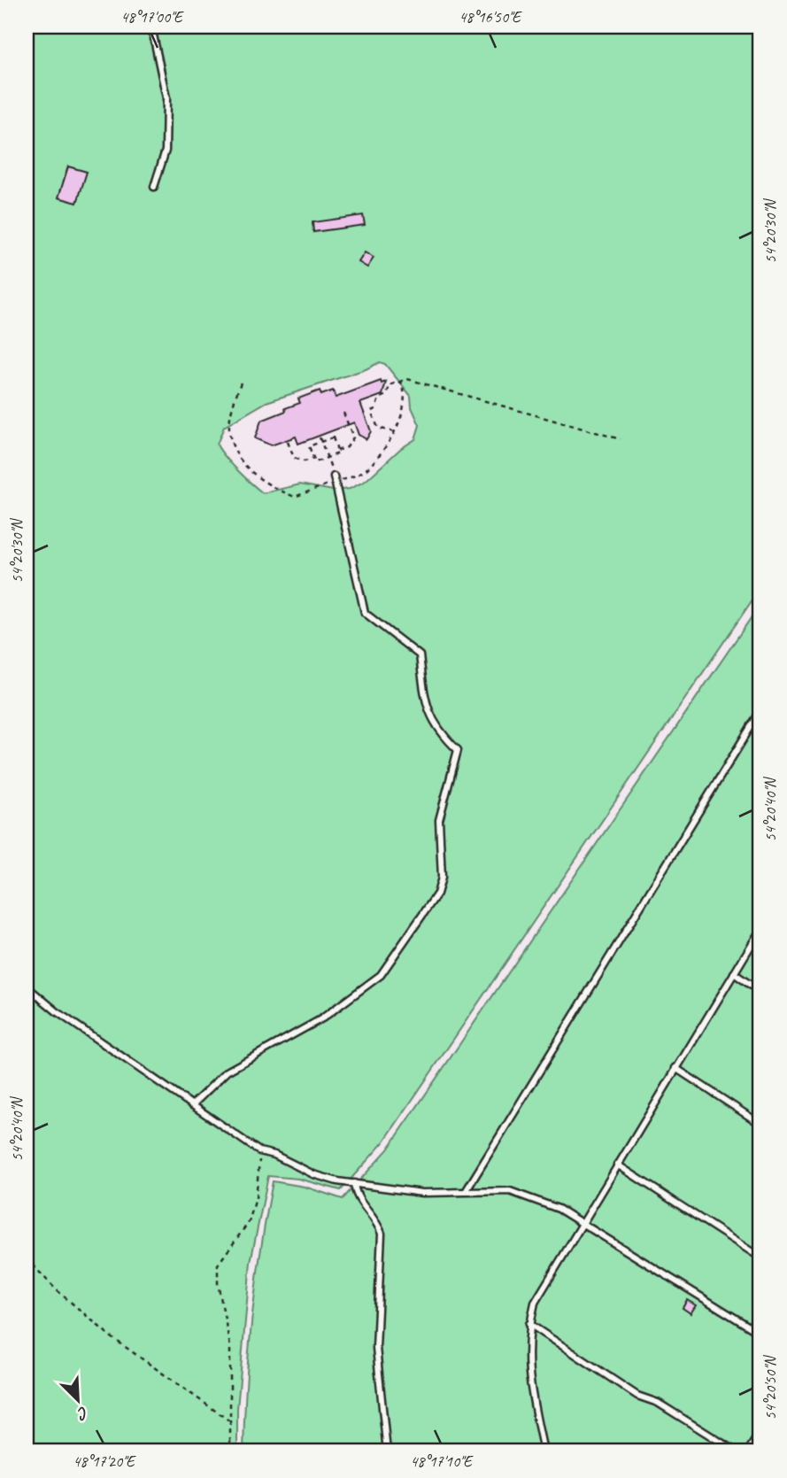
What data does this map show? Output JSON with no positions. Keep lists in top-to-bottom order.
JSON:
{
  "north": "bottom right",
  "coordinates": [
    "48°17'00\"E",
    "48°16'50\"E",
    "54°20'30\"N",
    "54°20'40\"N",
    "54°20'50\"N",
    "48°17'20\"E",
    "48°17'10\"E"
  ]
}
